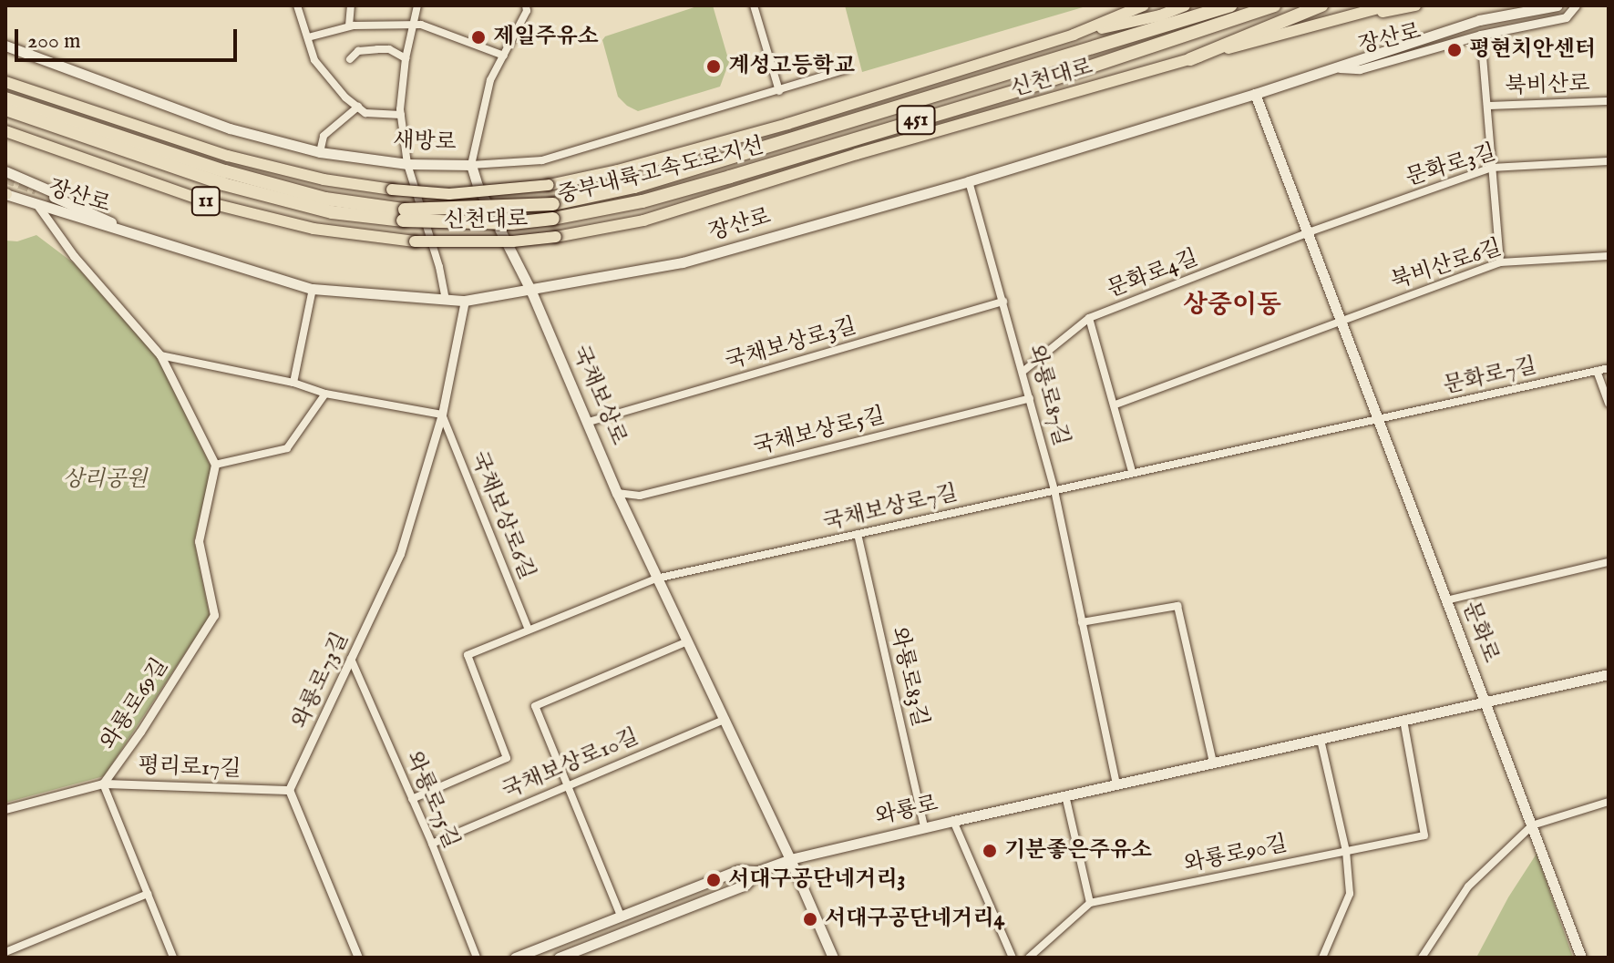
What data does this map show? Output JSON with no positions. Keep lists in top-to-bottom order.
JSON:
{
  "streets": {
    "highway": [
      "신천대로",
      "451",
      "중부내륙고속도로지선",
      "11"
    ],
    "main road": [
      "장산로",
      "새방로",
      "국채보상로",
      "문화로",
      "와룡로"
    ],
    "street": [
      "북비산로",
      "문화로3길",
      "북비산로6길",
      "문화로4길",
      "국채보상로3길",
      "문화로7길",
      "와룡로87길",
      "국채보상로5길",
      "국채보상로7길",
      "국채보상로6길",
      "와룡로83길",
      "와룡로73길",
      "와룡로69길",
      "국채보상로10길",
      "평리로17길",
      "와룡로75길",
      "와룡로90길"
    ]
  },
  "crossings": [
    ["장산로", "국채보상로"],
    ["장산로", "와룡로87길"],
    ["장산로", "문화로"],
    ["장산로", "와룡로73길"],
    ["새방로", "국채보상로"],
    ["문화로3길", "문화로4길"],
    ["문화로3길", "문화로"],
    ["북비산로6길", "문화로"],
    ["문화로4길", "와룡로87길"],
    ["문화로4길", "문화로"],
    ["국채보상로3길", "국채보상로"],
    ["국채보상로3길", "와룡로87길"],
    ["문화로7길", "국채보상로7길"],
    ["문화로7길", "문화로"],
    ["국채보상로", "국채보상로5길"],
    ["국채보상로", "국채보상로7길"],
    ["국채보상로", "국채보상로10길"],
    ["국채보상로", "와룡로"],
    ["와룡로87길", "국채보상로5길"],
    ["와룡로87길", "국채보상로7길"],
    ["와룡로87길", "와룡로"],
    ["국채보상로7길", "문화로"],
    ["국채보상로7길", "와룡로83길"],
    ["국채보상로6길", "와룡로73길"],
    ["문화로", "와룡로"],
    ["와룡로83길", "와룡로"],
    ["와룡로73길", "평리로17길"],
    ["와룡로73길", "와룡로75길"],
    ["와룡로69길", "평리로17길"],
    ["국채보상로10길", "와룡로75길"],
    ["와룡로", "와룡로90길"]
  ],
  "districts": ["상중이동"],
  "parks": ["상리공원"],
  "places": [
    "제일주유소",
    "평현치안센터",
    "계성고등학교",
    "기분좋은주유소",
    "서대구공단네거리3",
    "서대구공단네거리4"
  ],
  "scale_bar": "200 m"
}
